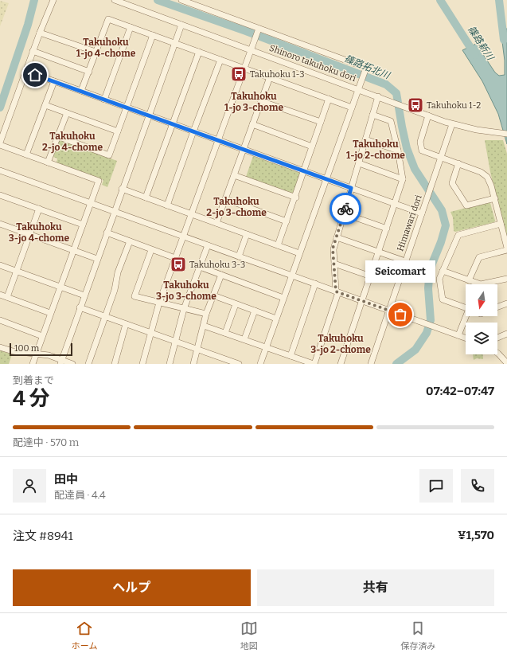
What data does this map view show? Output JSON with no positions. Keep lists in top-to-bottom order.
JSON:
{
  "streets": {
    "street": ["Shinoro takuhoku dori", "Himawari dori"]
  },
  "crossings": [
    ["Shinoro takuhoku dori", "Himawari dori"]
  ],
  "districts": [
    "Takuhoku 1-jo 4-chome",
    "Takuhoku 1-jo 3-chome",
    "Takuhoku 2-jo 4-chome",
    "Takuhoku 1-jo 2-chome",
    "Takuhoku 2-jo 3-chome",
    "Takuhoku 3-jo 4-chome",
    "Takuhoku 3-jo 3-chome",
    "Takuhoku 3-jo 2-chome"
  ],
  "water": ["篠路新川", "篠路拓北川"],
  "places": {
    "bus stop": ["Takuhoku 1-3", "Takuhoku 1-2", "Takuhoku 3-3"],
    "other": ["Seicomart"]
  },
  "scale_bar": "100 m",
  "north": "bottom",
  "page": {
    "bubble": "Seicomart",
    "scale": "100 m",
    "heading": ["4 分", "到着まで", "07:42–07:47"],
    "panel": [
      "田中",
      "配達員 · 4.4",
      "注文 #8941",
      "¥1,570"
    ],
    "bar": "配達中 · 570 m",
    "buttons": ["ヘルプ", "共有"],
    "tabs": ["ホーム", "地図", "保存済み"]
  }
}
